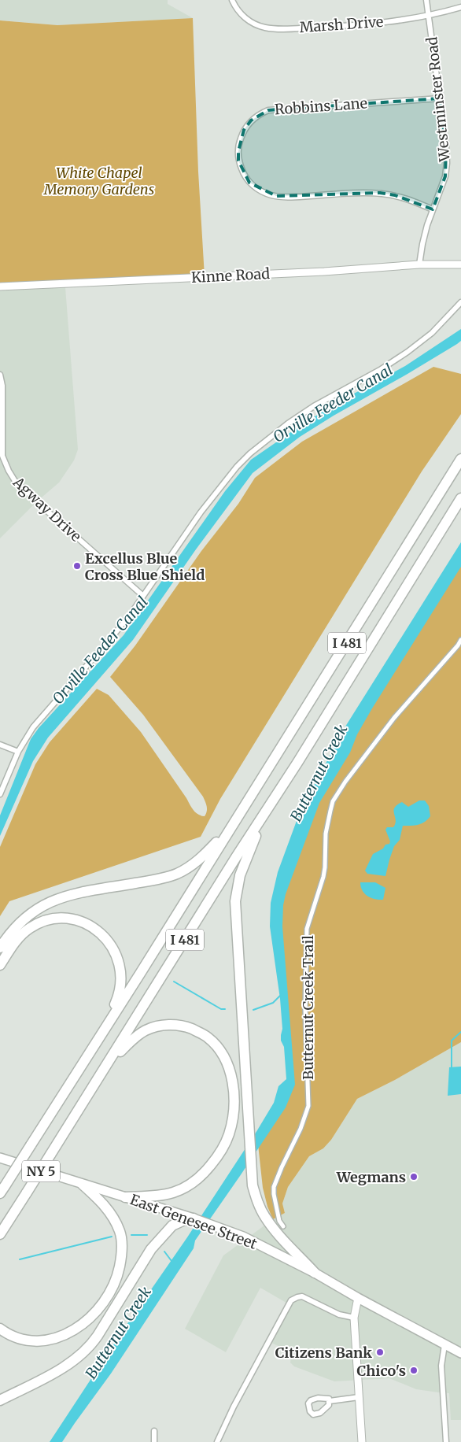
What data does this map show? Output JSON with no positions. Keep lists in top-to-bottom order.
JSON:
{
  "streets": {
    "highway": ["I 481", "NY 5", "East Genesee Street"],
    "street": [
      "Marsh Drive",
      "Westminster Road",
      "Robbins Lane",
      "Kinne Road",
      "Agway Drive",
      "Butternut Creek Trail"
    ]
  },
  "crossings": [
    ["Marsh Drive", "Westminster Road"],
    ["Westminster Road", "Robbins Lane"],
    ["Westminster Road", "Kinne Road"]
  ],
  "water": ["Orville Feeder Canal", "Butternut Creek"],
  "parks": ["White Chapel Memory Gardens"],
  "places": [
    "Excellus Blue Cross Blue Shield",
    "Wegmans",
    "Citizens Bank",
    "Chico's"
  ]
}
